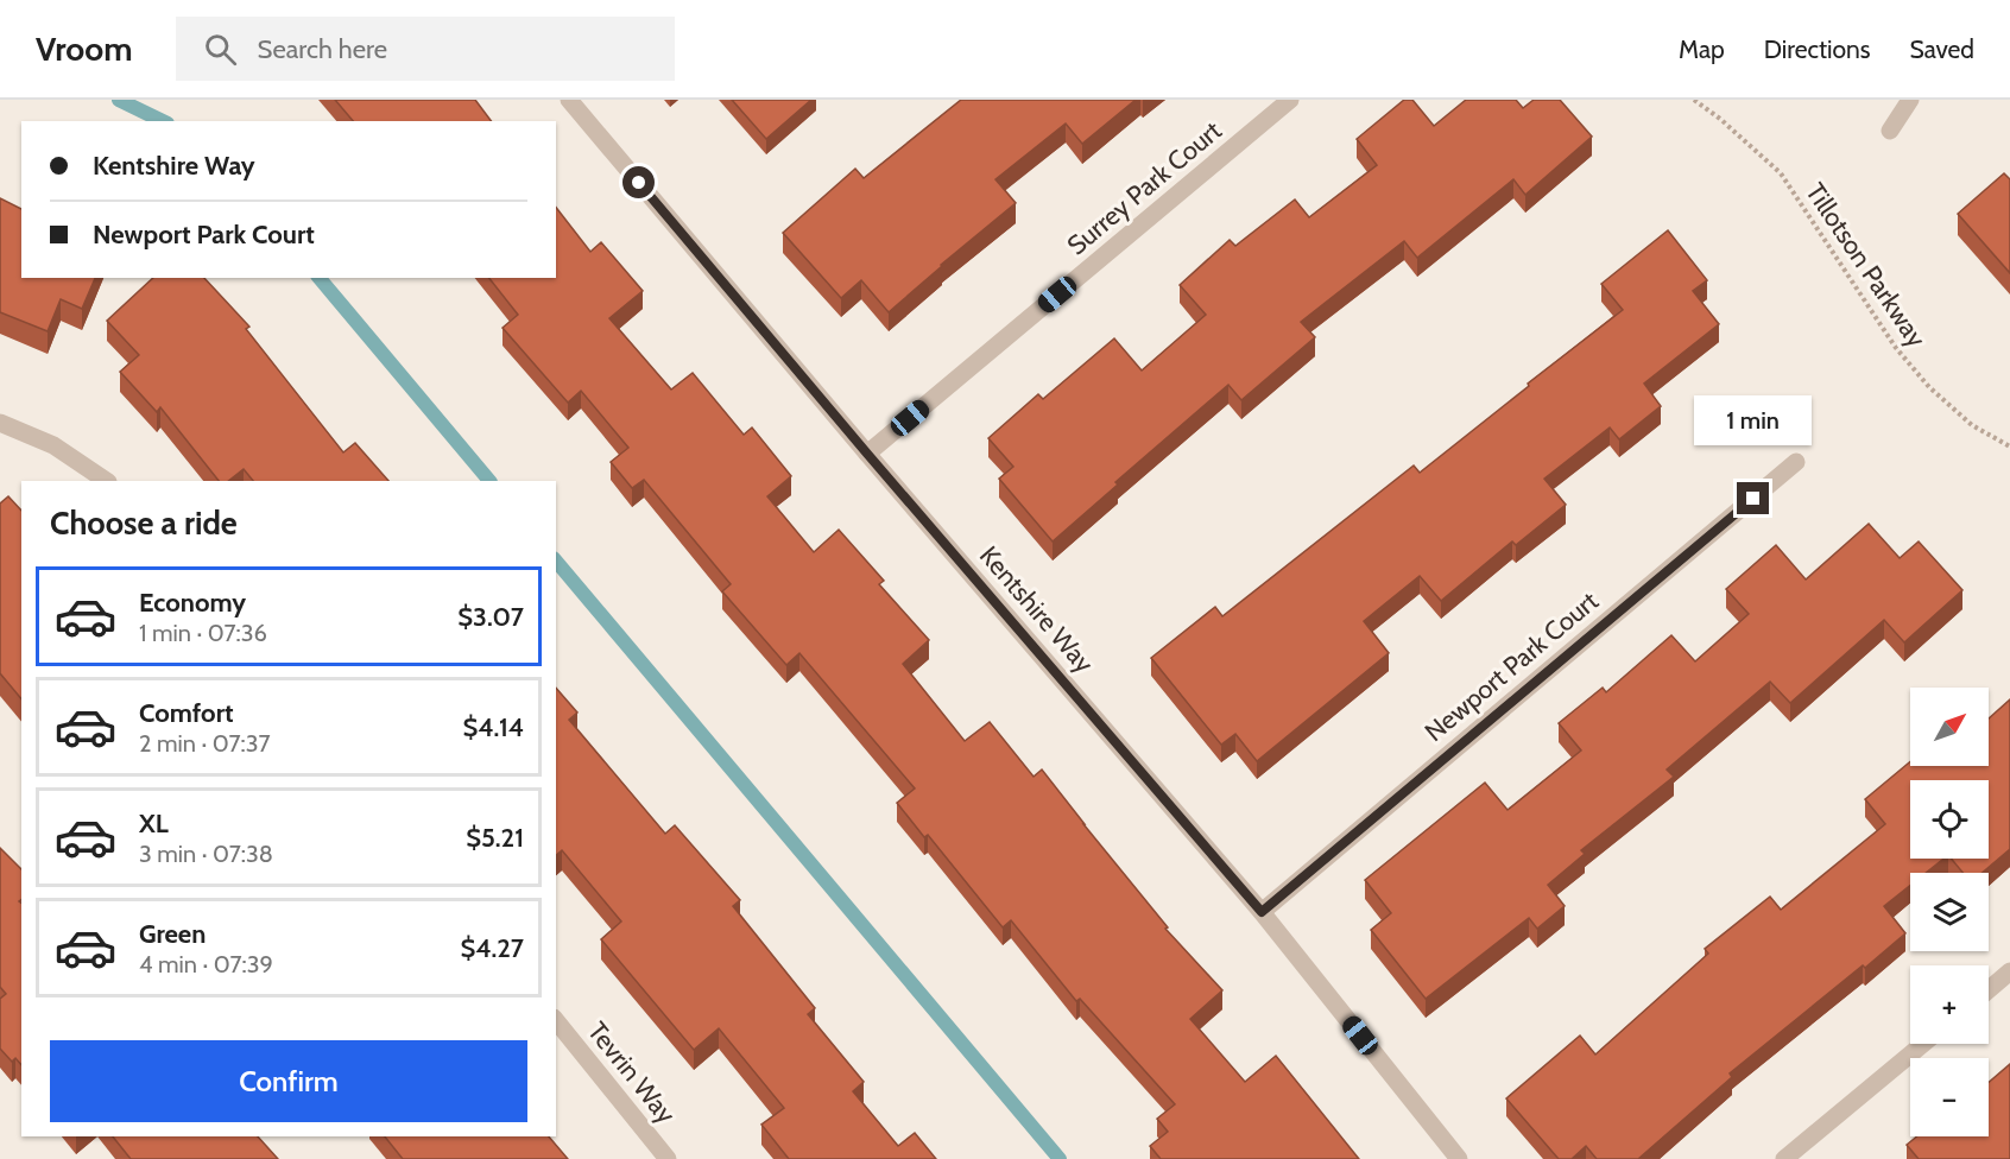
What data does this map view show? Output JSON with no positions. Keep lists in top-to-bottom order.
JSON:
{
  "streets": {
    "street": [
      "Surrey Park Court",
      "Kentshire Way",
      "Newport Park Court",
      "Tevrin Way"
    ],
    "path": ["Tillotson Parkway"]
  },
  "crossings": [
    ["Surrey Park Court", "Kentshire Way"],
    ["Kentshire Way", "Newport Park Court"]
  ],
  "north": "top right",
  "page": {
    "header": "Vroom",
    "search": "Search here",
    "nav": ["Map", "Directions", "Saved"],
    "banner": ["Kentshire Way", "Newport Park Court"],
    "bubble": "1 min",
    "heading": "Choose a ride",
    "list": [
      {
        "name": "Economy",
        "note": "1 min · 07:36",
        "value": "$3.07"
      },
      {
        "name": "Comfort",
        "note": "2 min · 07:37",
        "value": "$4.14"
      },
      {
        "name": "XL",
        "note": "3 min · 07:38",
        "value": "$5.21"
      },
      {
        "name": "Green",
        "note": "4 min · 07:39",
        "value": "$4.27"
      }
    ],
    "map_buttons": ["+", "−"],
    "buttons": "Confirm"
  }
}
